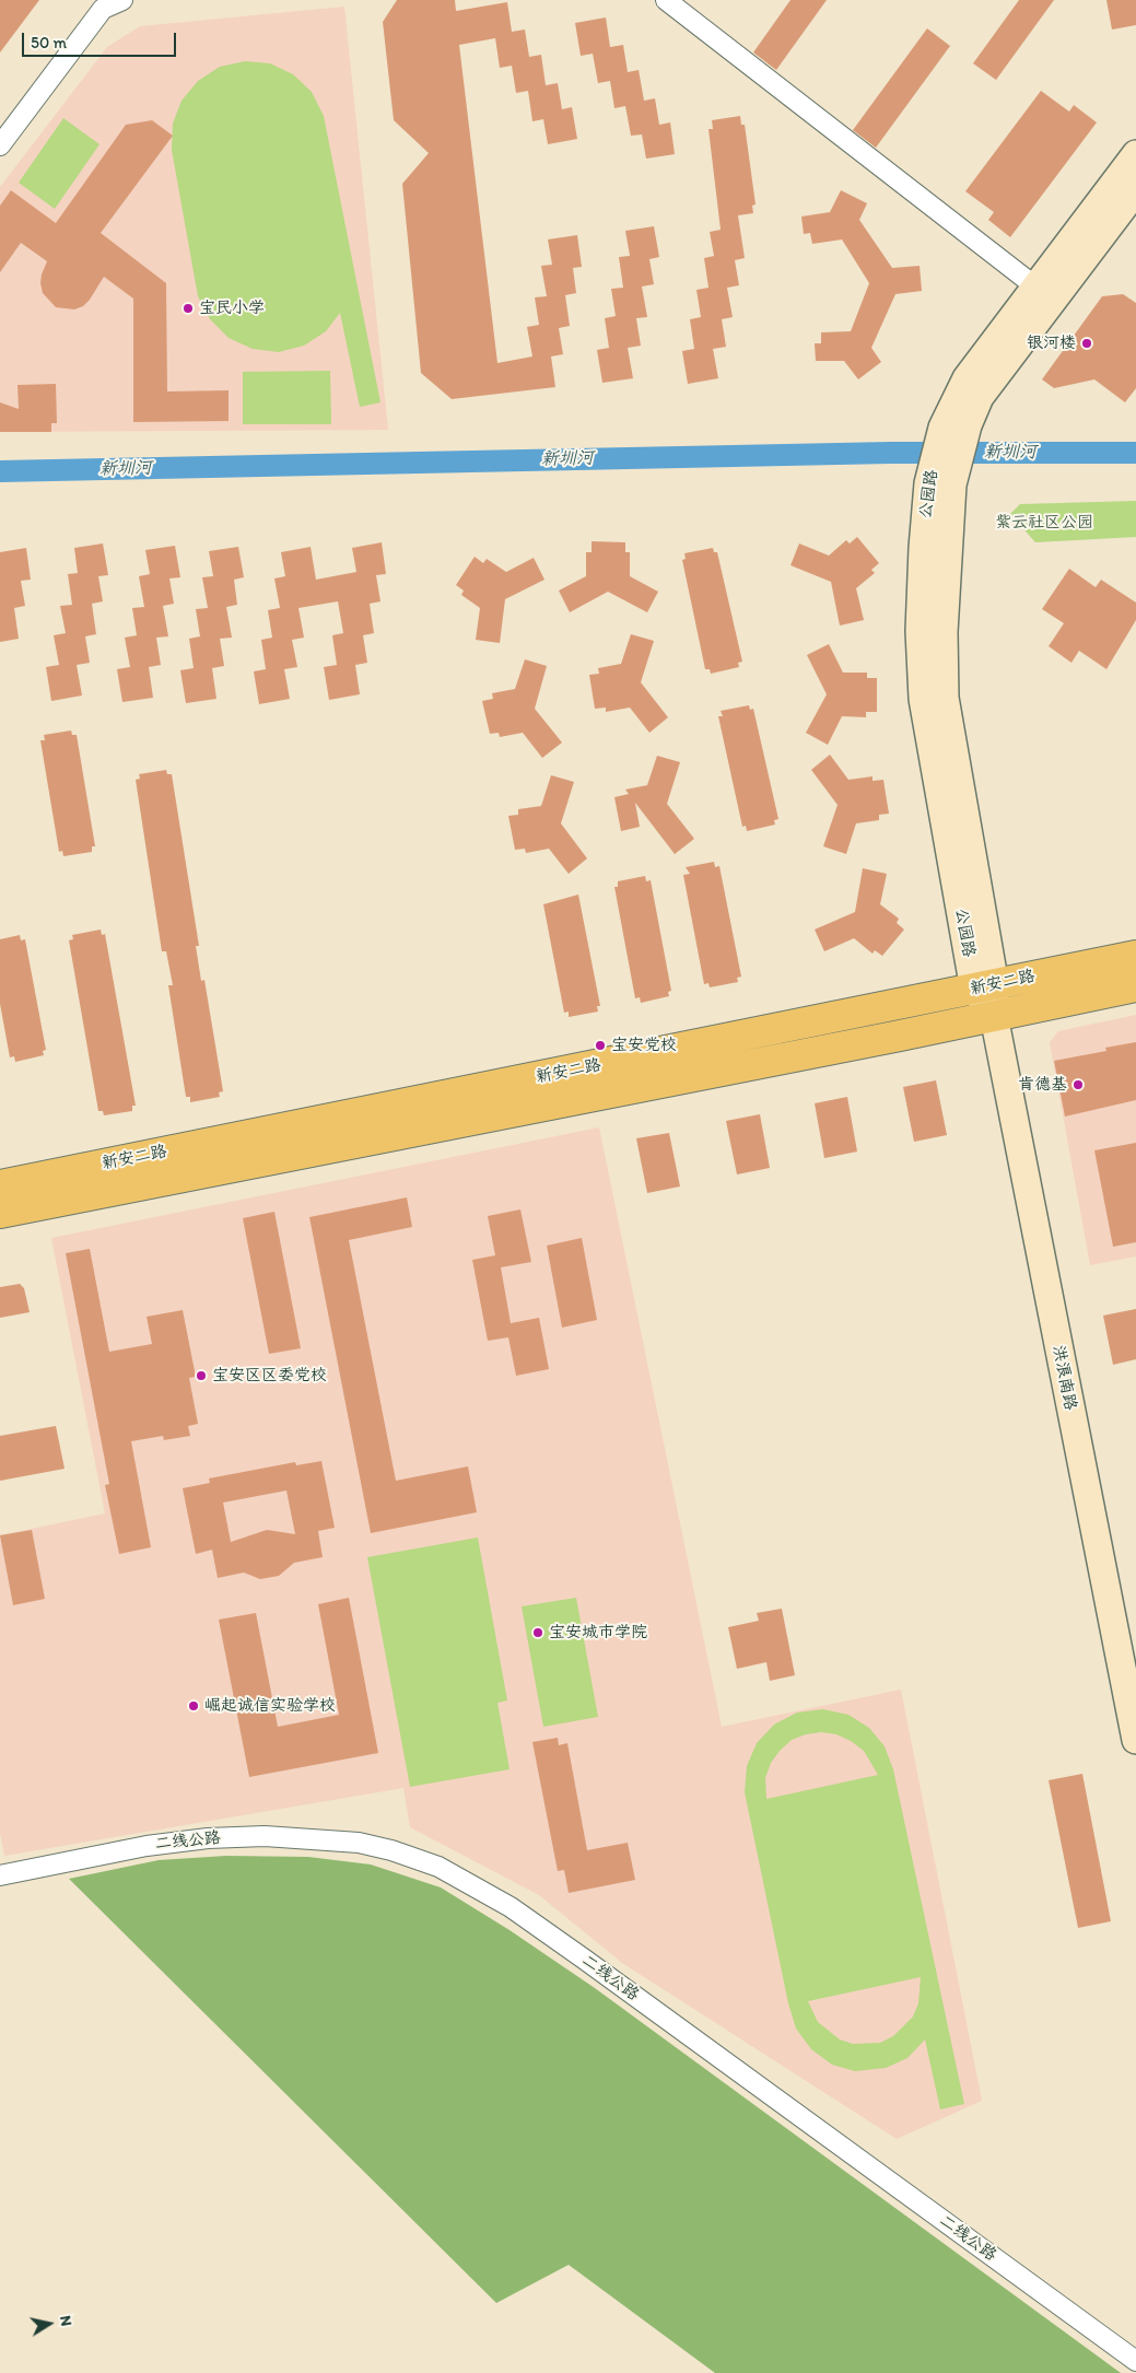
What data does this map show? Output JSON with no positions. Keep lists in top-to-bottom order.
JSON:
{
  "streets": {
    "main road": ["公园路", "新安二路", "洪浪南路"],
    "street": ["二线公路"]
  },
  "crossings": [
    ["公园路", "新安二路"],
    ["公园路", "洪浪南路"],
    ["新安二路", "洪浪南路"]
  ],
  "water": ["新圳河"],
  "parks": ["紫云社区公园"],
  "places": [
    "宝民小学",
    "银河楼",
    "宝安党校",
    "肯德基",
    "宝安区区委党校",
    "宝安城市学院",
    "崛起诚信实验学校"
  ],
  "scale_bar": "50 m",
  "north": "right"
}
